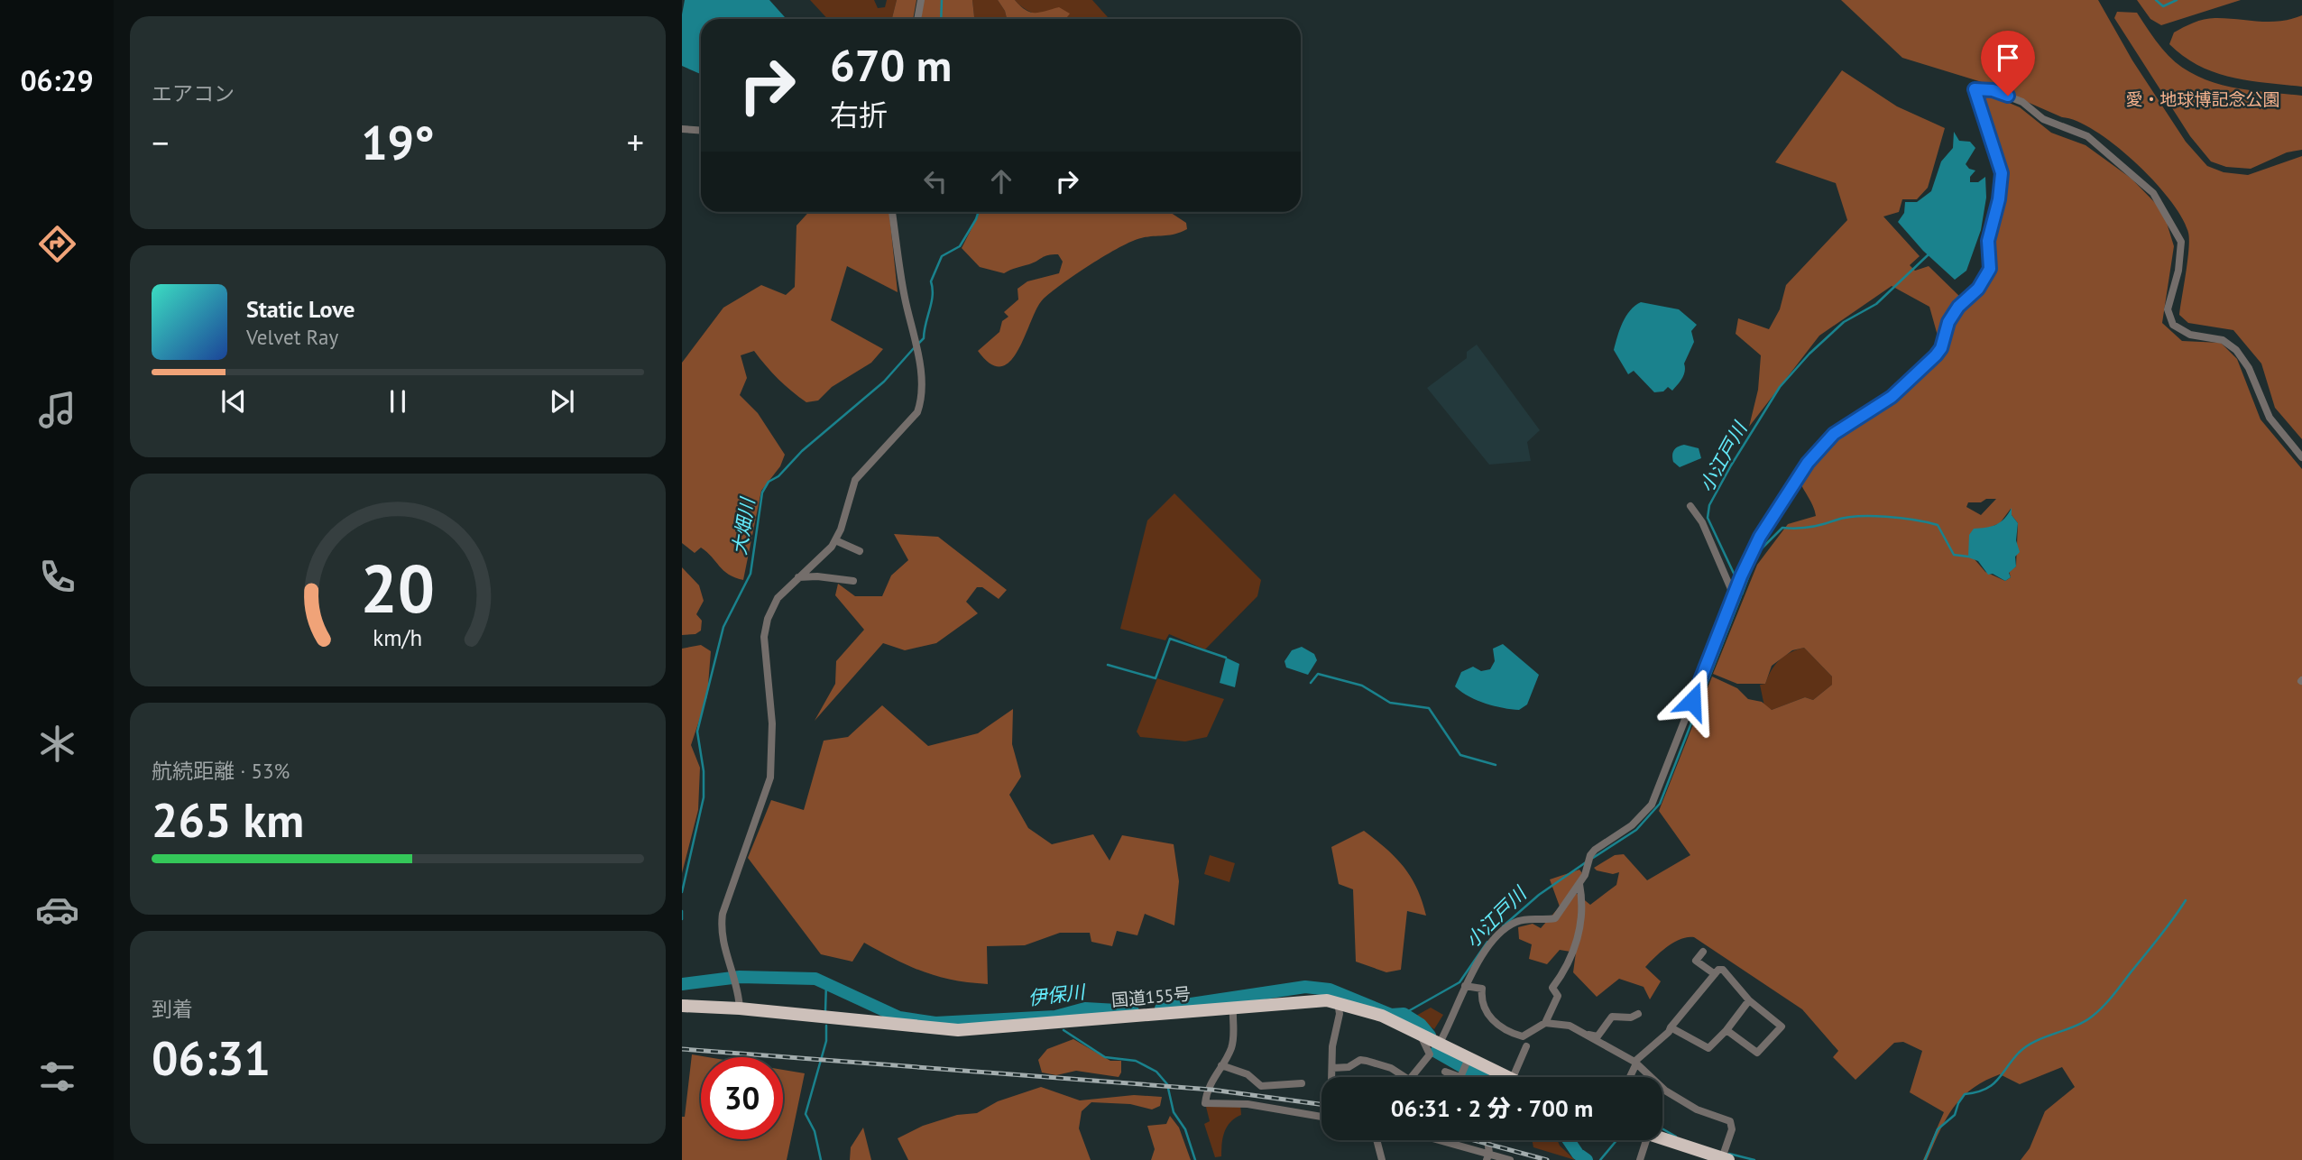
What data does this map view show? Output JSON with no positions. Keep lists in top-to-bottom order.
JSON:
{
  "streets": {
    "highway": ["国道155号"]
  },
  "water": ["小江戸川", "大畑川", "伊保川"],
  "parks": ["愛・地球博記念公園"],
  "page": {
    "tabs": "06:29",
    "tile": [
      "エアコン",
      ["航続距離 · 53%", "265 km"],
      ["到着", "06:31"]
    ],
    "turn": ["670 m", "右折"],
    "heat": ["−", "19°", "+"],
    "song": ["Static Love", "Velvet Ray"],
    "limit": "30",
    "trip": "06:31 · 2 分 · 700 m",
    "gauge": ["20", "km/h"]
  }
}
